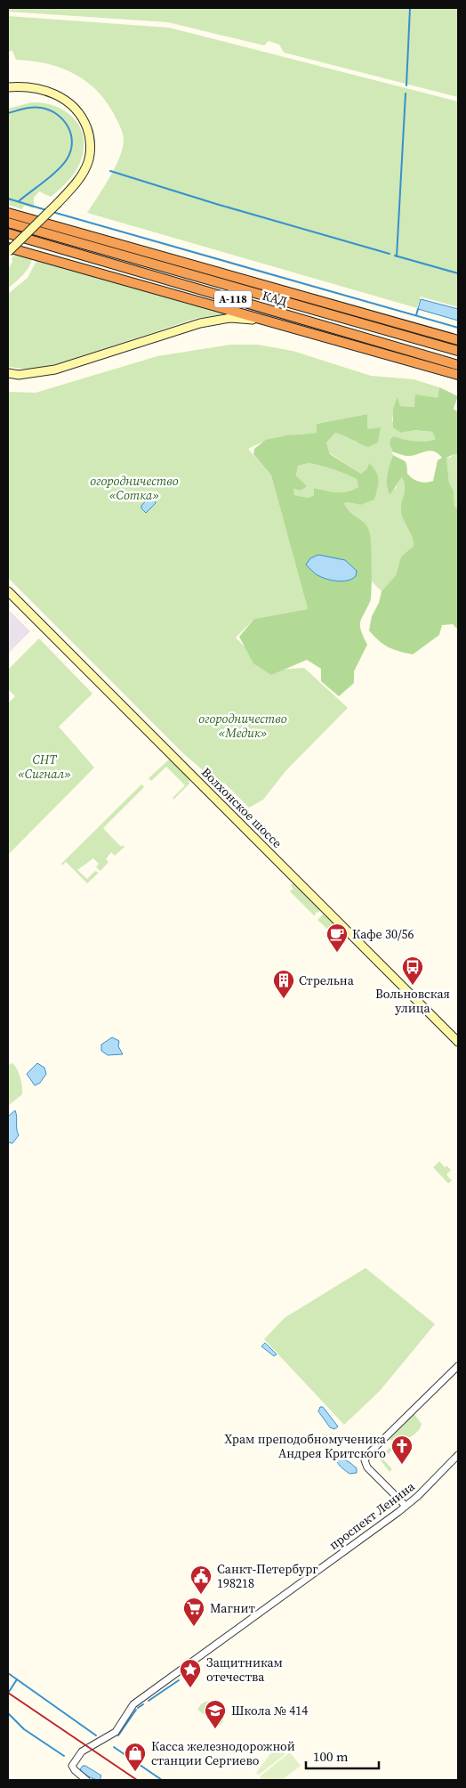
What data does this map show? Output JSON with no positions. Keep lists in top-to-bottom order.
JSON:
{
  "streets": {
    "highway": ["КАД", "А-118"],
    "main road": ["Волхонское шоссе"],
    "street": ["проспект Ленина"]
  },
  "parks": ["огородничество «Сотка»", "огородничество «Медик»", "СНТ «Сигнал»"],
  "places": {
    "cafe": ["Кафе 30/56"],
    "bus stop": ["Вольновская улица"],
    "building": ["Стрельна"],
    "church": ["Храм преподобномученика Андрея Критского"],
    "public building": ["Санкт-Петербург 198218"],
    "supermarket": ["Магнит"],
    "place": ["Защитникам отечества"],
    "school or university": ["Школа № 414"],
    "shop": ["Касса железнодорожной станции Сергиево"]
  },
  "scale_bar": "100 m"
}
